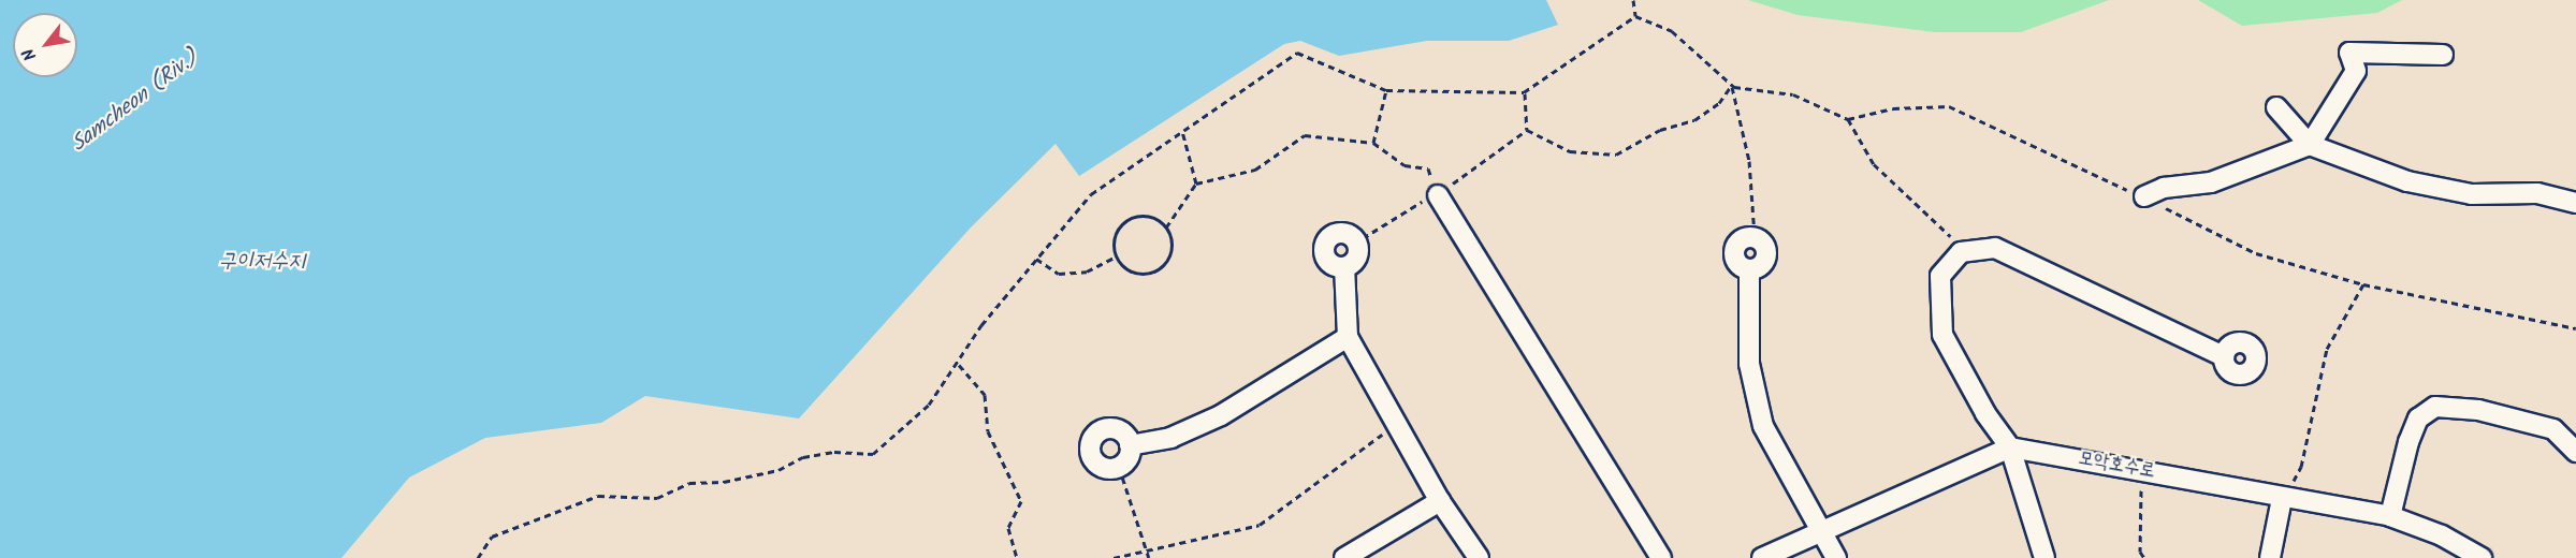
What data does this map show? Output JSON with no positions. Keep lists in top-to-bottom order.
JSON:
{
  "streets": {
    "street": ["모악호수로"]
  },
  "water": ["Samcheon (Riv.)", "구이저수지"],
  "north": "bottom left"
}
